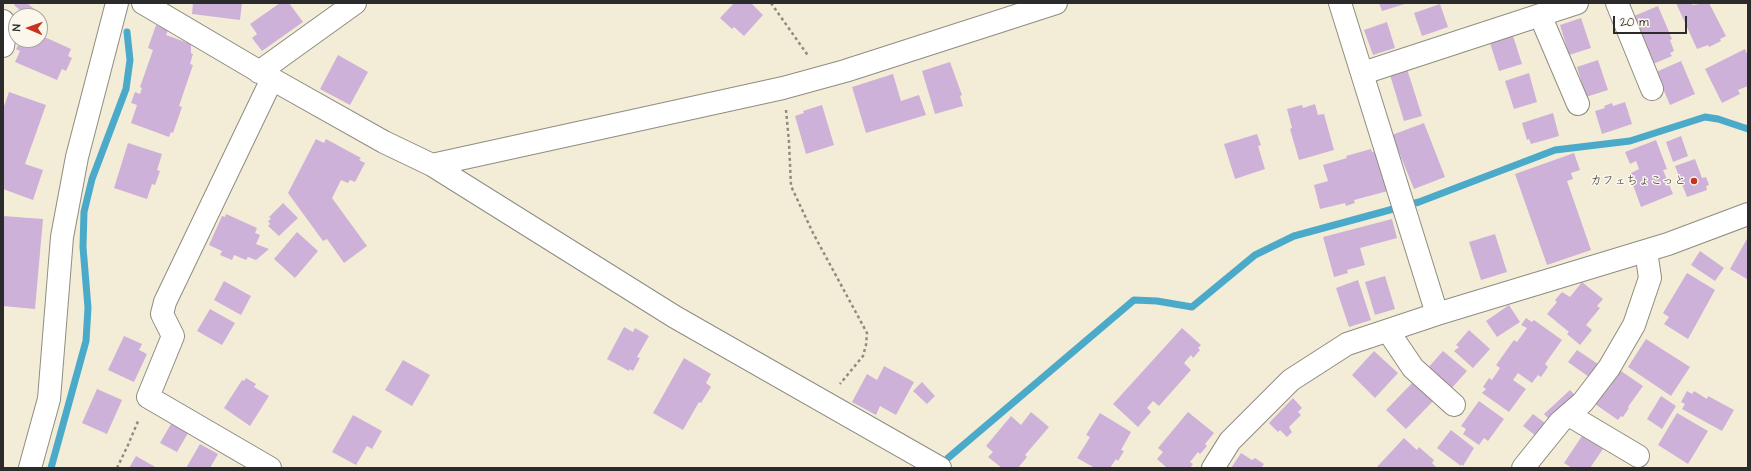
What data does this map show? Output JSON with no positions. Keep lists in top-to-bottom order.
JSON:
{
  "places": ["カフェちょこっと"],
  "scale_bar": "20 m",
  "north": "left"
}
